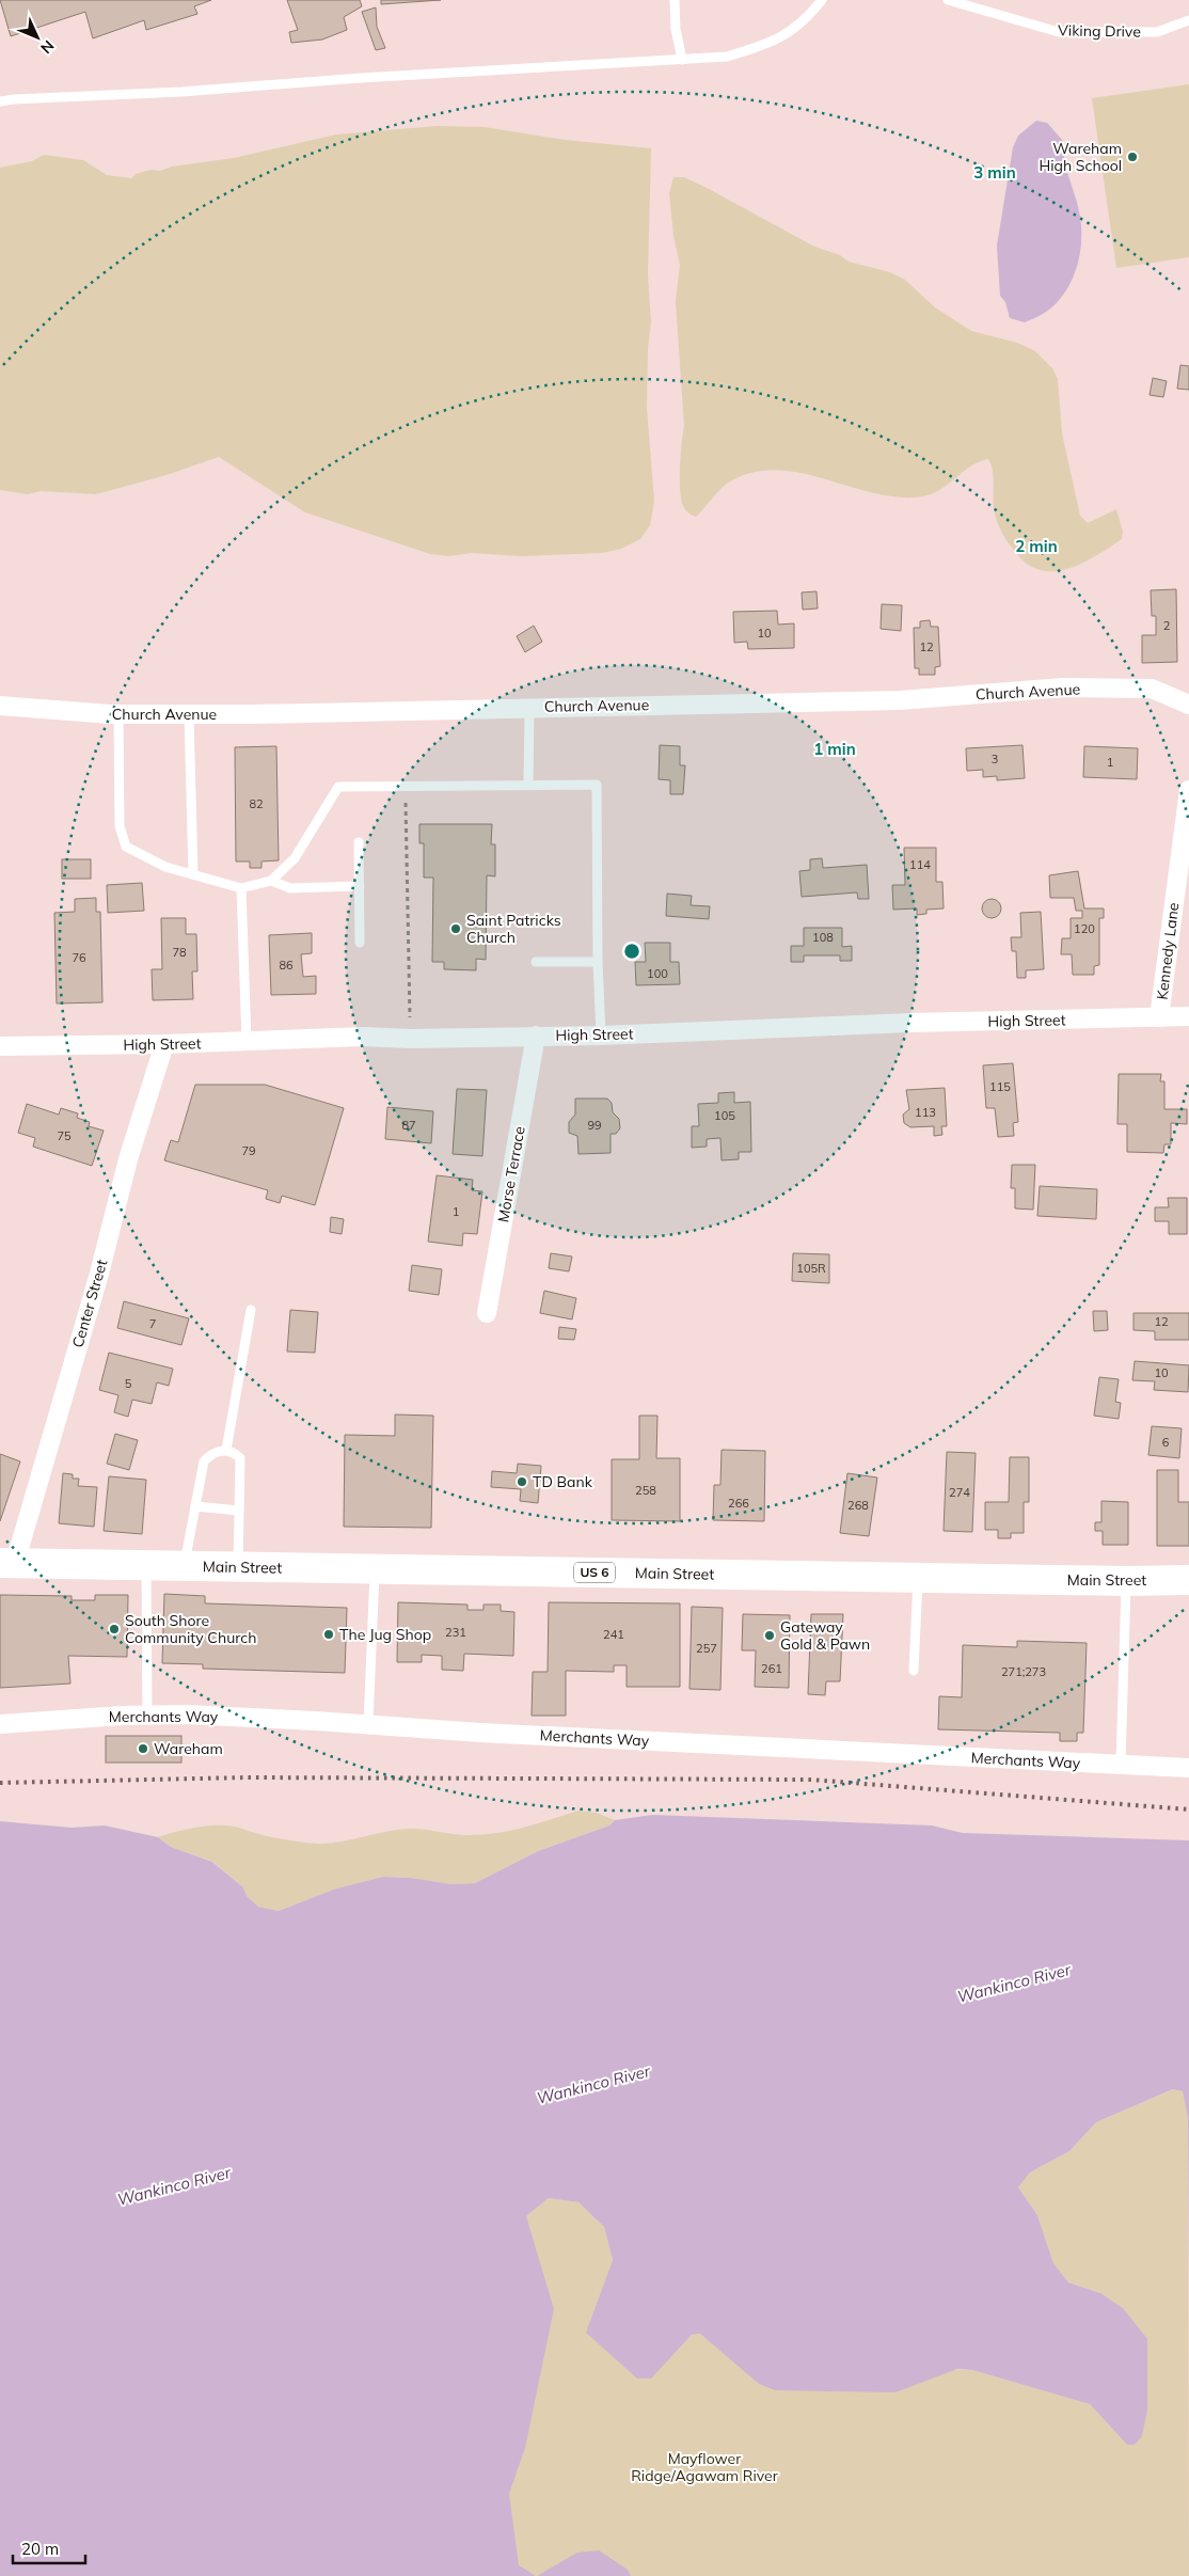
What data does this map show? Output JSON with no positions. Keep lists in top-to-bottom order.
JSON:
{
  "streets": {
    "main road": ["Main Street", "US 6"],
    "street": [
      "Church Avenue",
      "Kennedy Lane",
      "High Street",
      "Morse Terrace",
      "Center Street",
      "Merchants Way"
    ],
    "lane": ["Viking Drive"]
  },
  "crossings": [
    ["Kennedy Lane", "High Street"],
    ["High Street", "Morse Terrace"],
    ["High Street", "Center Street"],
    ["Center Street", "Main Street"]
  ],
  "water": ["Wankinco River"],
  "parks": ["Mayflower Ridge/Agawam River"],
  "places": [
    "Wareham High School",
    "Saint Patricks Church",
    "TD Bank",
    "South Shore Community Church",
    "The Jug Shop",
    "Gateway Gold & Pawn",
    "Wareham"
  ],
  "house_numbers": [
    "2",
    "10",
    "12",
    "3",
    "1",
    "82",
    "114",
    "120",
    "108",
    "78",
    "76",
    "86",
    "100",
    "115",
    "113",
    "105",
    "87",
    "99",
    "75",
    "79",
    "1",
    "105R",
    "12",
    "7",
    "10",
    "5",
    "6",
    "258",
    "274",
    "266",
    "268",
    "231",
    "241",
    "257",
    "261",
    "271;273"
  ],
  "scale_bar": "20 m",
  "north": "bottom right",
  "rings": ["3 min", "2 min", "1 min"]
}
